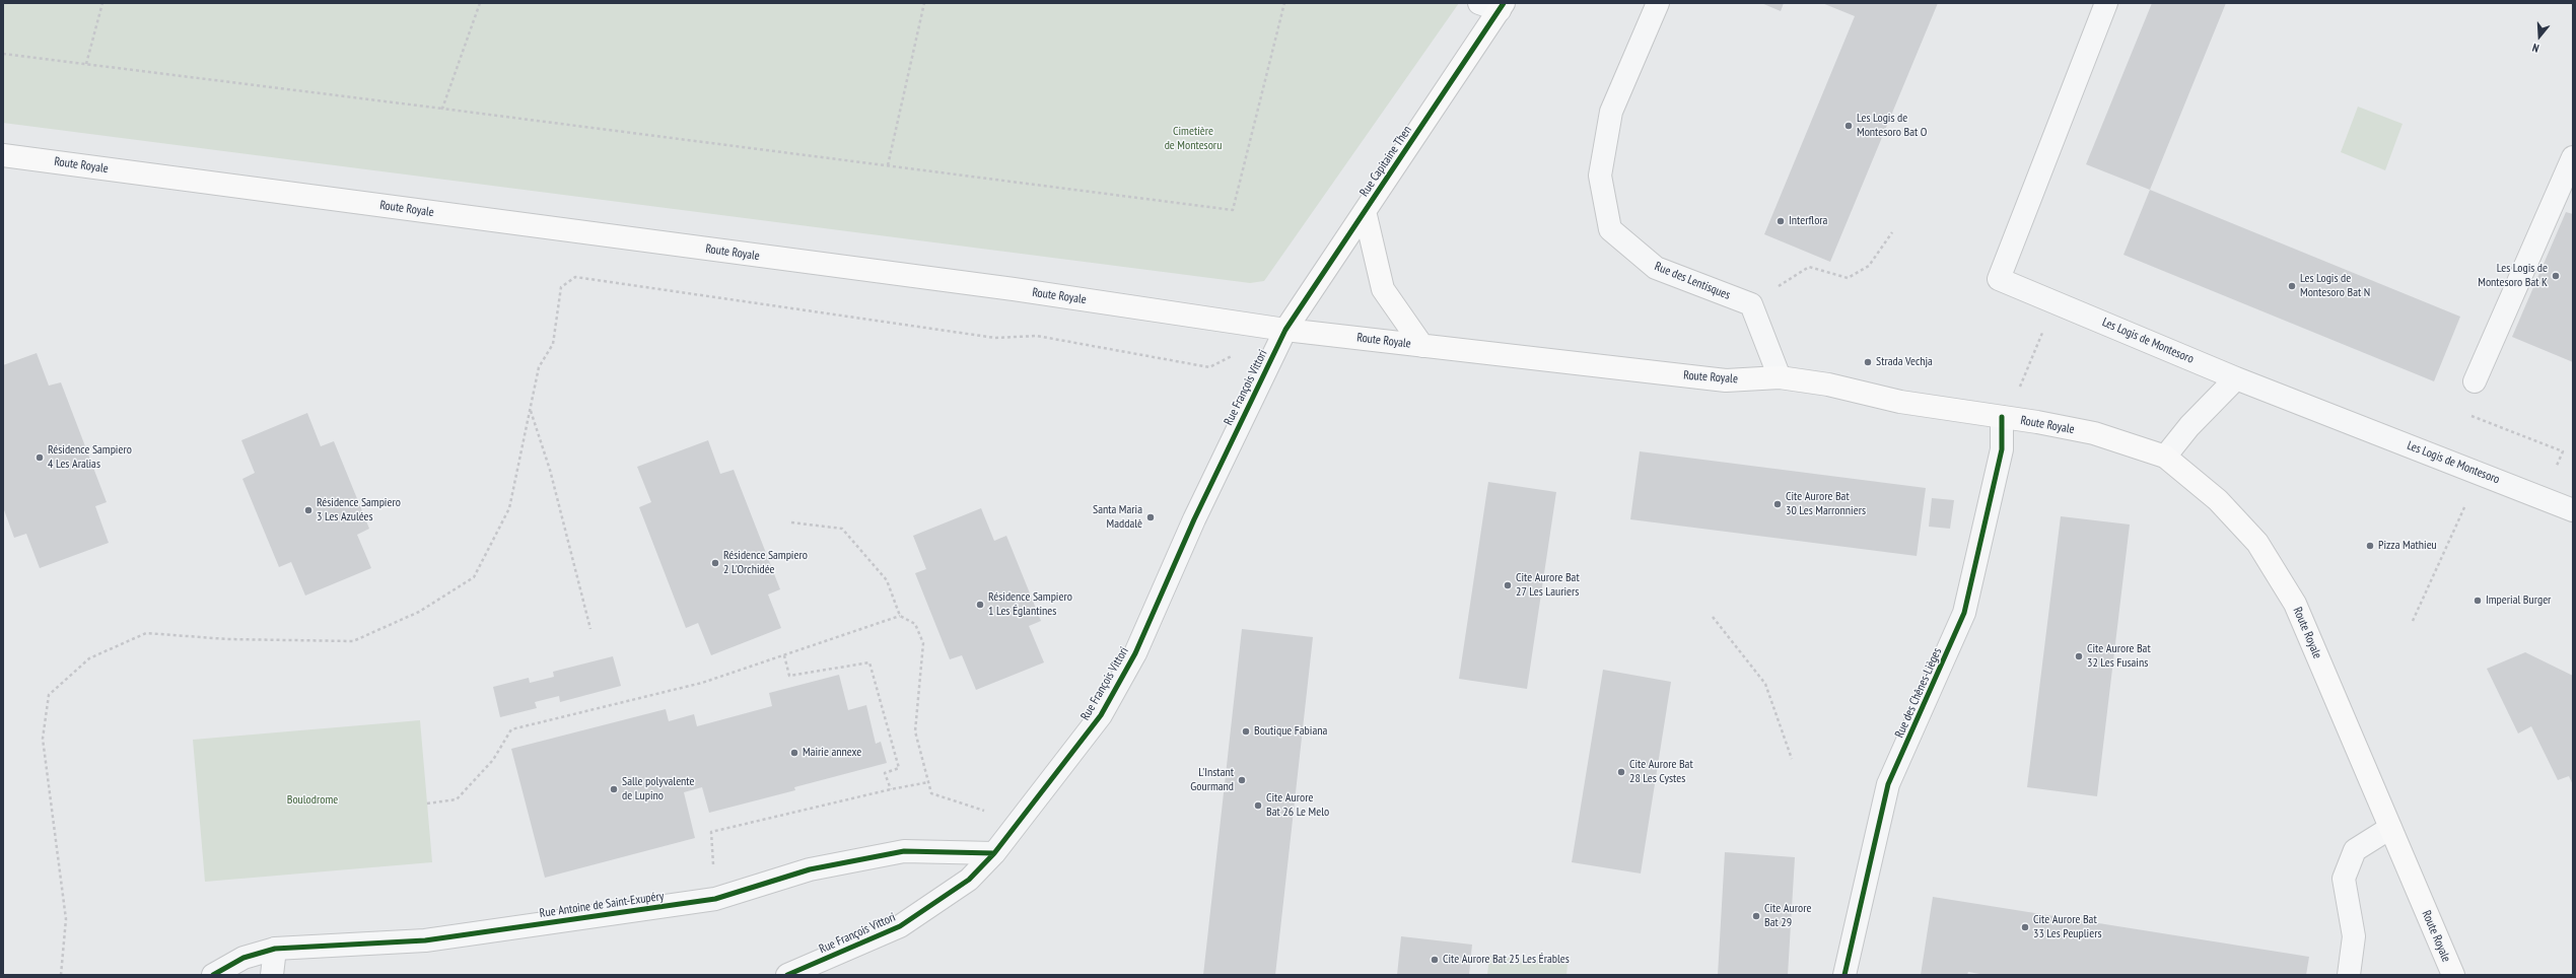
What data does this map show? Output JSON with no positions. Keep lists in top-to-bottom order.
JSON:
{
  "streets": {
    "main road": ["Rue Capitaine Then", "Route Royale"],
    "street": [
      "Rue des Lentisques",
      "Les Logis de Montesoro",
      "Rue François Vittori",
      "Rue des Chênes-Lièges",
      "Rue Antoine de Saint-Exupéry"
    ]
  },
  "crossings": [
    ["Rue Capitaine Then", "Route Royale"],
    ["Rue Capitaine Then", "Rue François Vittori"],
    ["Route Royale", "Rue des Lentisques"],
    ["Route Royale", "Rue François Vittori"],
    ["Route Royale", "Rue des Chênes-Lièges"],
    ["Rue François Vittori", "Rue Antoine de Saint-Exupéry"]
  ],
  "parks": ["Cimetière de Montesoru", "Boulodrome"],
  "places": [
    "Les Logis de Montesoro Bat O",
    "Interflora",
    "Les Logis de Montesoro Bat K",
    "Les Logis de Montesoro Bat N",
    "Strada Vechja",
    "Résidence Sampiero 4 Les Aralias",
    "Cite Aurore Bat 30 Les Marronniers",
    "Résidence Sampiero 3 Les Azulées",
    "Santa Maria Maddalè",
    "Pizza Mathieu",
    "Résidence Sampiero 2 L'Orchidée",
    "Cite Aurore Bat 27 Les Lauriers",
    "Imperial Burger",
    "Résidence Sampiero 1 Les Églantines",
    "Cite Aurore Bat 32 Les Fusains",
    "Boutique Fabiana",
    "Mairie annexe",
    "Cite Aurore Bat 28 Les Cystes",
    "L'Instant Gourmand",
    "Salle polyvalente de Lupino",
    "Cite Aurore Bat 26 Le Melo",
    "Cite Aurore Bat 29",
    "Cite Aurore Bat 33 Les Peupliers",
    "Cite Aurore Bat 25 Les Érables"
  ],
  "north": "bottom"
}
